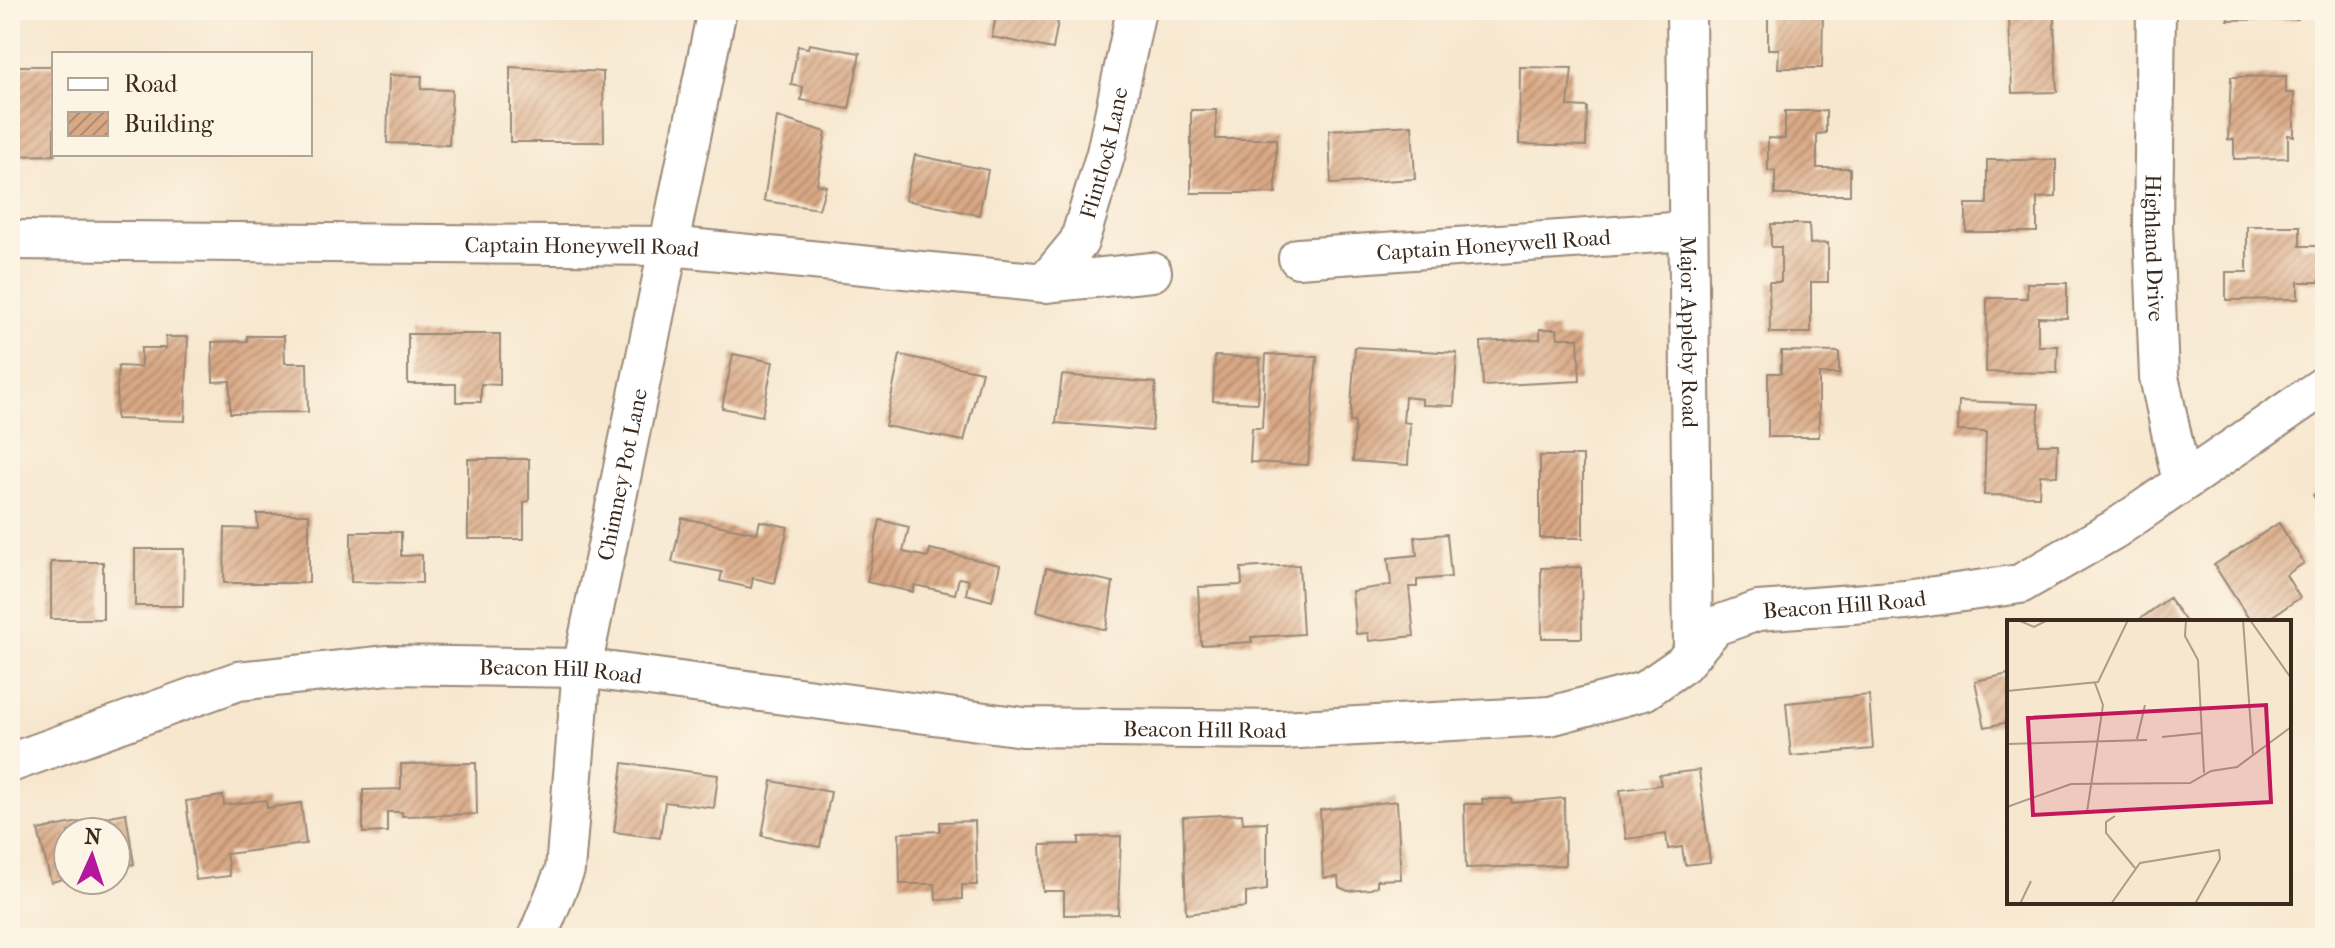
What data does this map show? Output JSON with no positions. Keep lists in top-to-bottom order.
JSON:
{
  "streets": {
    "street": [
      "Flintlock Lane",
      "Captain Honeywell Road",
      "Highland Drive",
      "Major Appleby Road",
      "Chimney Pot Lane",
      "Beacon Hill Road"
    ]
  },
  "crossings": [
    ["Flintlock Lane", "Captain Honeywell Road"],
    ["Captain Honeywell Road", "Major Appleby Road"],
    ["Captain Honeywell Road", "Chimney Pot Lane"],
    ["Highland Drive", "Beacon Hill Road"],
    ["Major Appleby Road", "Beacon Hill Road"],
    ["Chimney Pot Lane", "Beacon Hill Road"]
  ],
  "legend": ["Road", "Building"],
  "north": "top"
}
